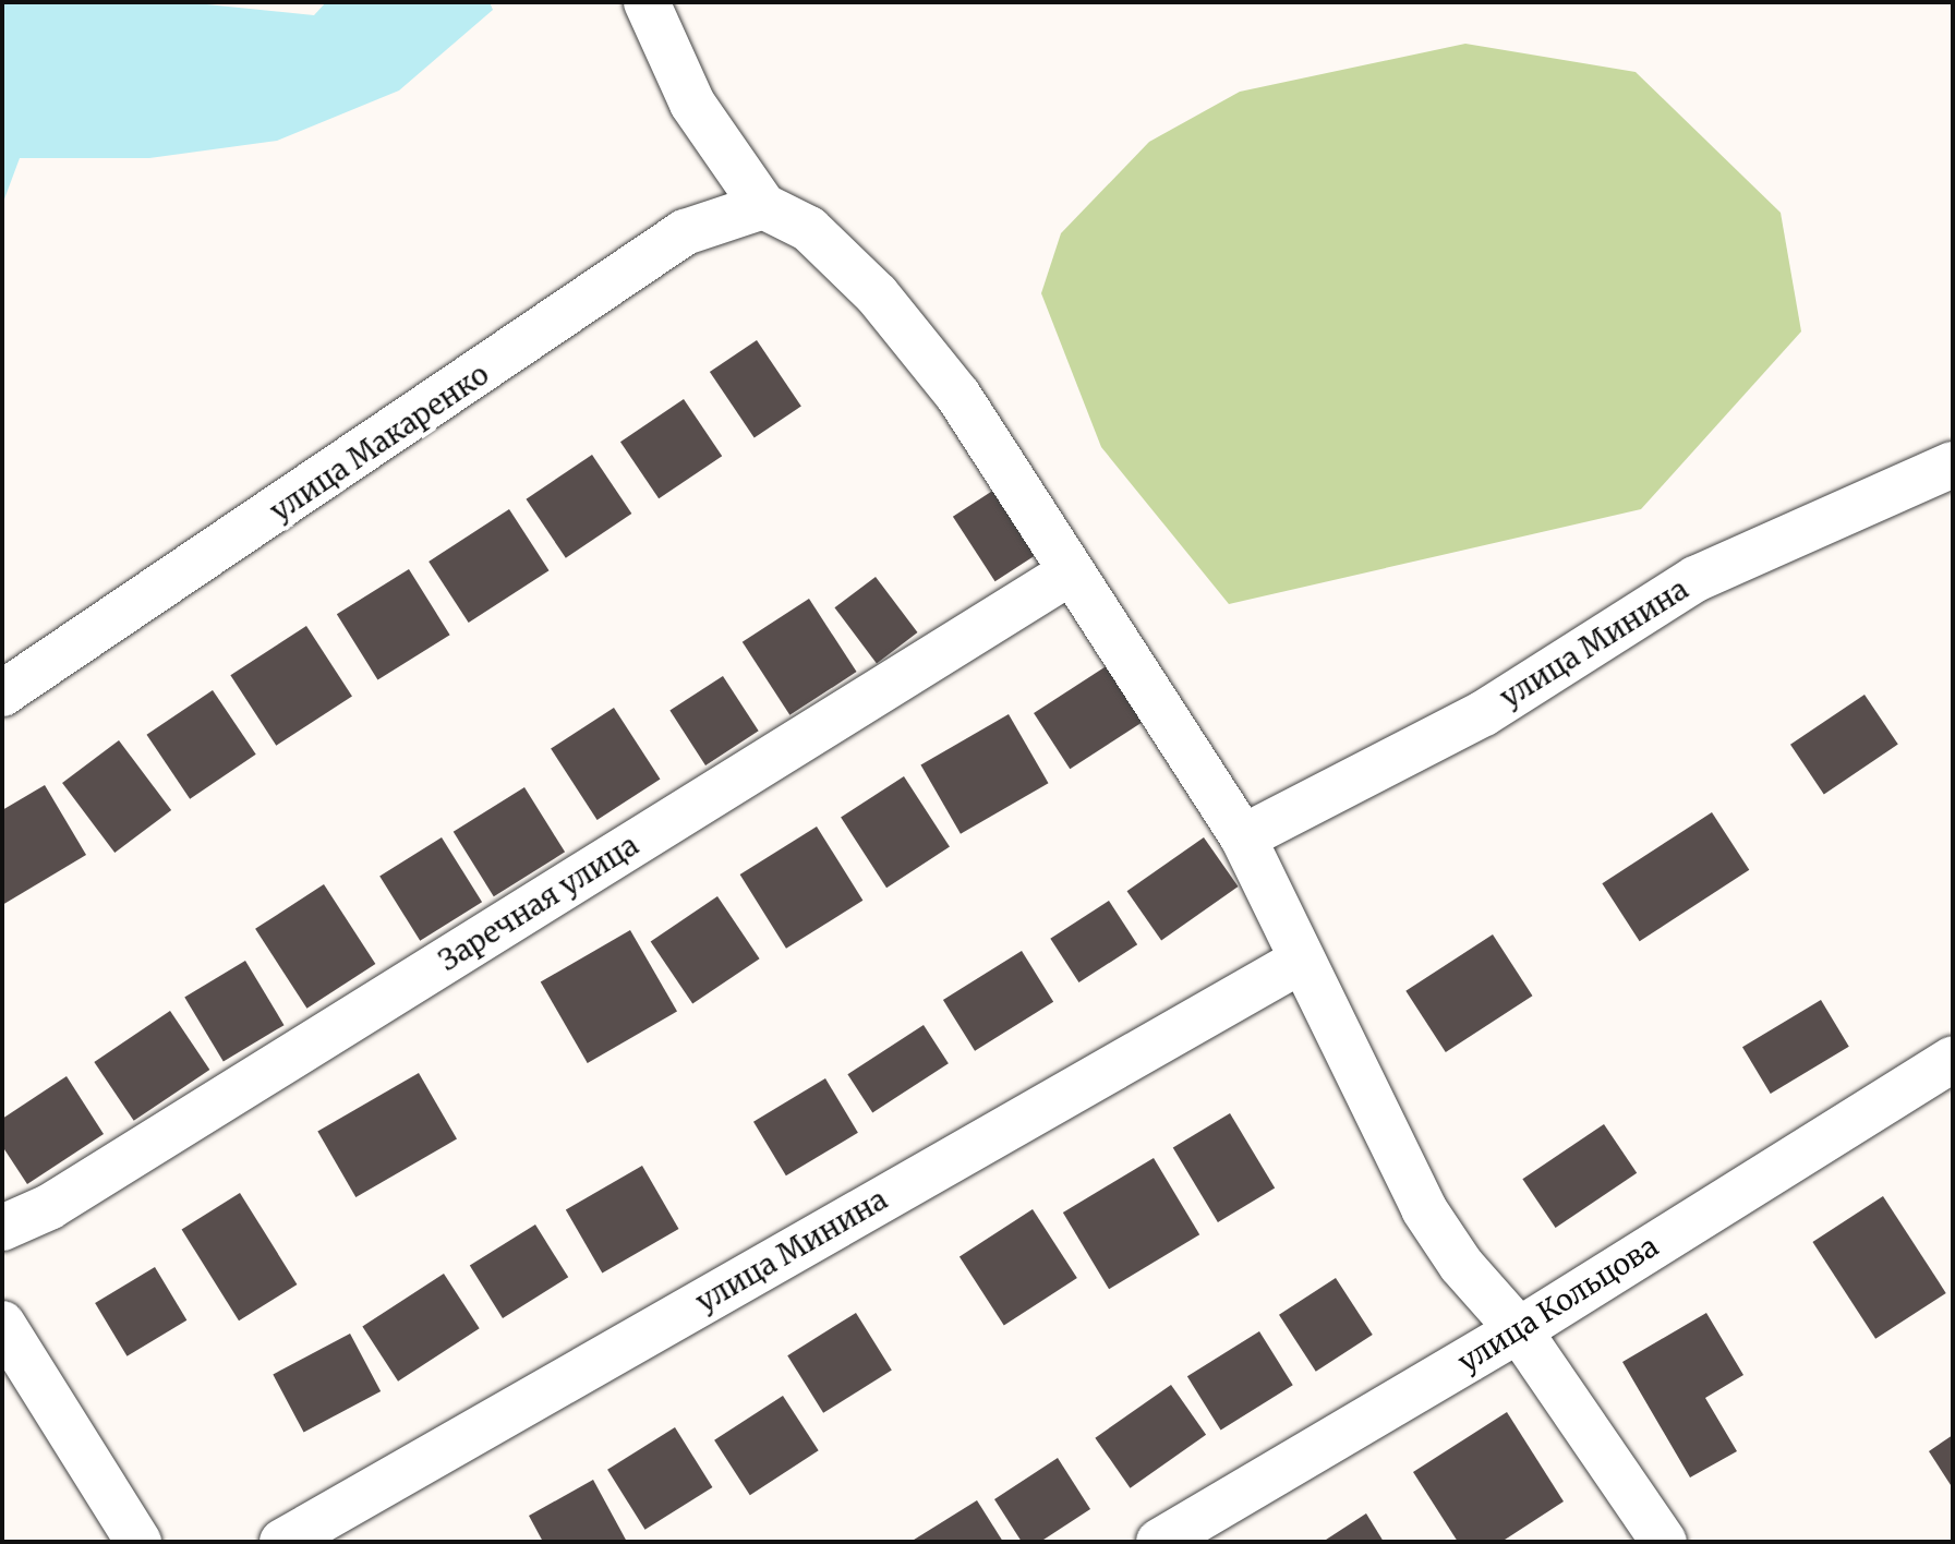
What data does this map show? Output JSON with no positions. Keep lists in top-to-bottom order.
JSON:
{
  "streets": {
    "street": [
      "улица Макаренко",
      "улица Минина",
      "Заречная улица",
      "улица Кольцова"
    ]
  }
}
